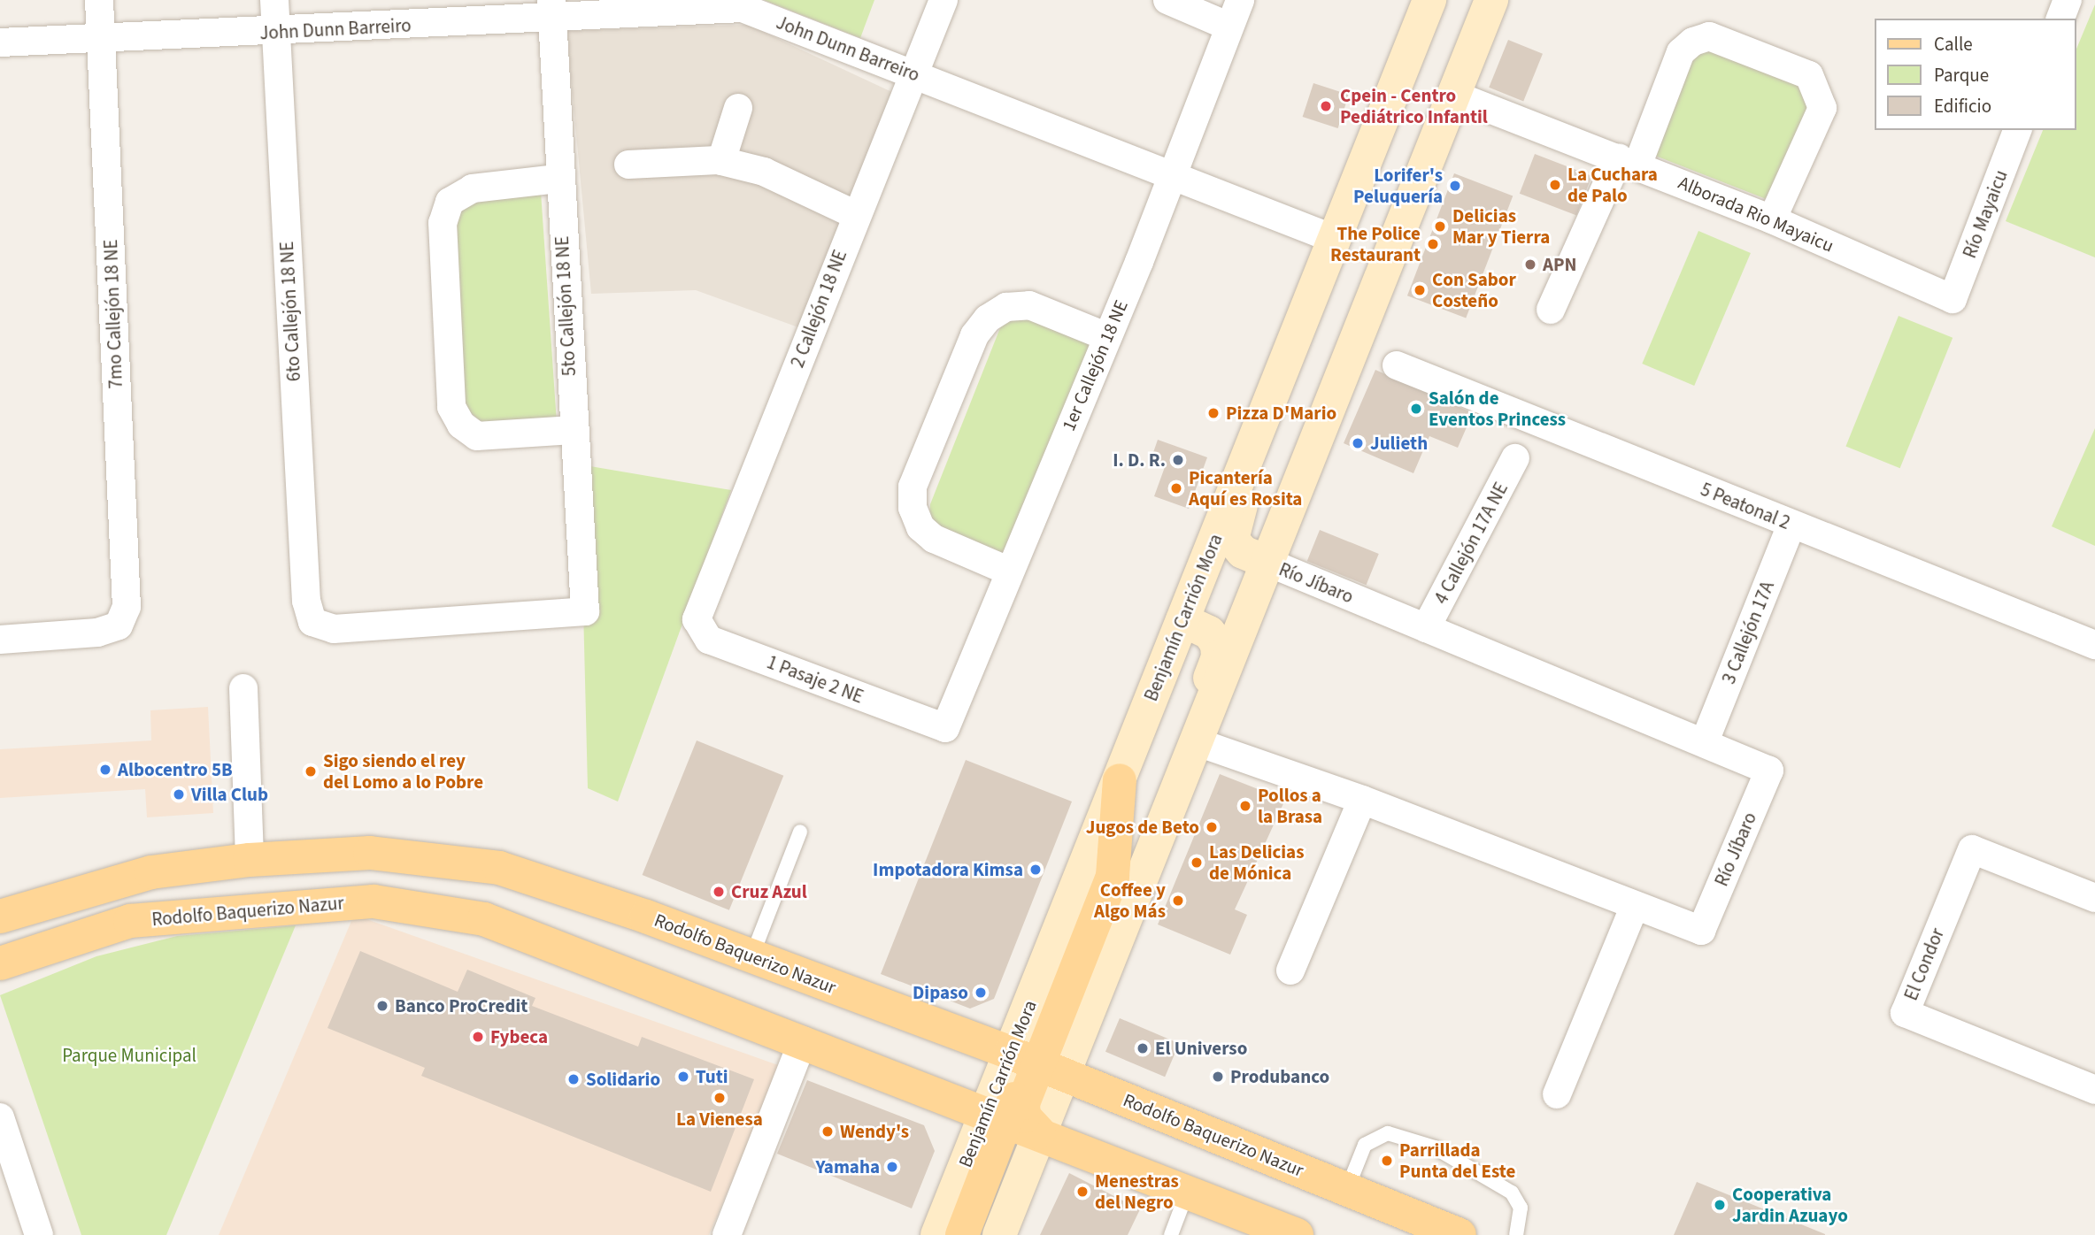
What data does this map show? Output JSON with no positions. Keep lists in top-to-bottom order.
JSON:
{
  "streets": {
    "main road": ["Benjamín Carrión Mora", "Rodolfo Baquerizo Nazur"],
    "street": [
      "John Dunn Barreiro",
      "Alborada Rio Mayaicu",
      "Río Mayaicu",
      "5to Callejón 18 NE",
      "2 Callejón 18 NE",
      "6to Callejón 18 NE",
      "7mo Callejón 18 NE",
      "1er Callejón 18 NE",
      "5 Peatonal 2",
      "4 Callejón 17A NE",
      "Río Jíbaro",
      "3 Callejón 17A",
      "1 Pasaje 2 NE",
      "El Condor"
    ]
  },
  "crossings": [
    ["John Dunn Barreiro", "5to Callejón 18 NE"],
    ["John Dunn Barreiro", "2 Callejón 18 NE"],
    ["John Dunn Barreiro", "6to Callejón 18 NE"],
    ["John Dunn Barreiro", "7mo Callejón 18 NE"],
    ["John Dunn Barreiro", "1er Callejón 18 NE"],
    ["John Dunn Barreiro", "Benjamín Carrión Mora"],
    ["Alborada Rio Mayaicu", "Río Mayaicu"],
    ["Alborada Rio Mayaicu", "Benjamín Carrión Mora"],
    ["5to Callejón 18 NE", "6to Callejón 18 NE"],
    ["2 Callejón 18 NE", "1 Pasaje 2 NE"],
    ["1er Callejón 18 NE", "1 Pasaje 2 NE"],
    ["5 Peatonal 2", "3 Callejón 17A"],
    ["4 Callejón 17A NE", "Río Jíbaro"],
    ["Río Jíbaro", "Benjamín Carrión Mora"],
    ["Río Jíbaro", "3 Callejón 17A"],
    ["Benjamín Carrión Mora", "Rodolfo Baquerizo Nazur"]
  ],
  "parks": ["Parque Municipal"],
  "places": [
    "Cpein - Centro Pediátrico Infantil",
    "La Cuchara de Palo",
    "Lorifer's Peluquería",
    "Delicias Mar y Tierra",
    "The Police Restaurant",
    "APN",
    "Con Sabor Costeño",
    "Salón de Eventos Princess",
    "Pizza D'Mario",
    "Julieth",
    "I. D. R.",
    "Picantería Aquí es Rosita",
    "Albocentro 5B",
    "Sigo siendo el rey del Lomo a lo Pobre",
    "Villa Club",
    "Pollos a la Brasa",
    "Jugos de Beto",
    "Las Delicias de Mónica",
    "Impotadora Kimsa",
    "Cruz Azul",
    "Coffee y Algo Más",
    "Dipaso",
    "Banco ProCredit",
    "Fybeca",
    "El Universo",
    "Tuti",
    "Produbanco",
    "Solidario",
    "La Vienesa",
    "Wendy's",
    "Parrillada Punta del Este",
    "Yamaha",
    "Menestras del Negro",
    "Cooperativa Jardin Azuayo"
  ],
  "legend": ["Calle", "Parque", "Edificio"]
}
